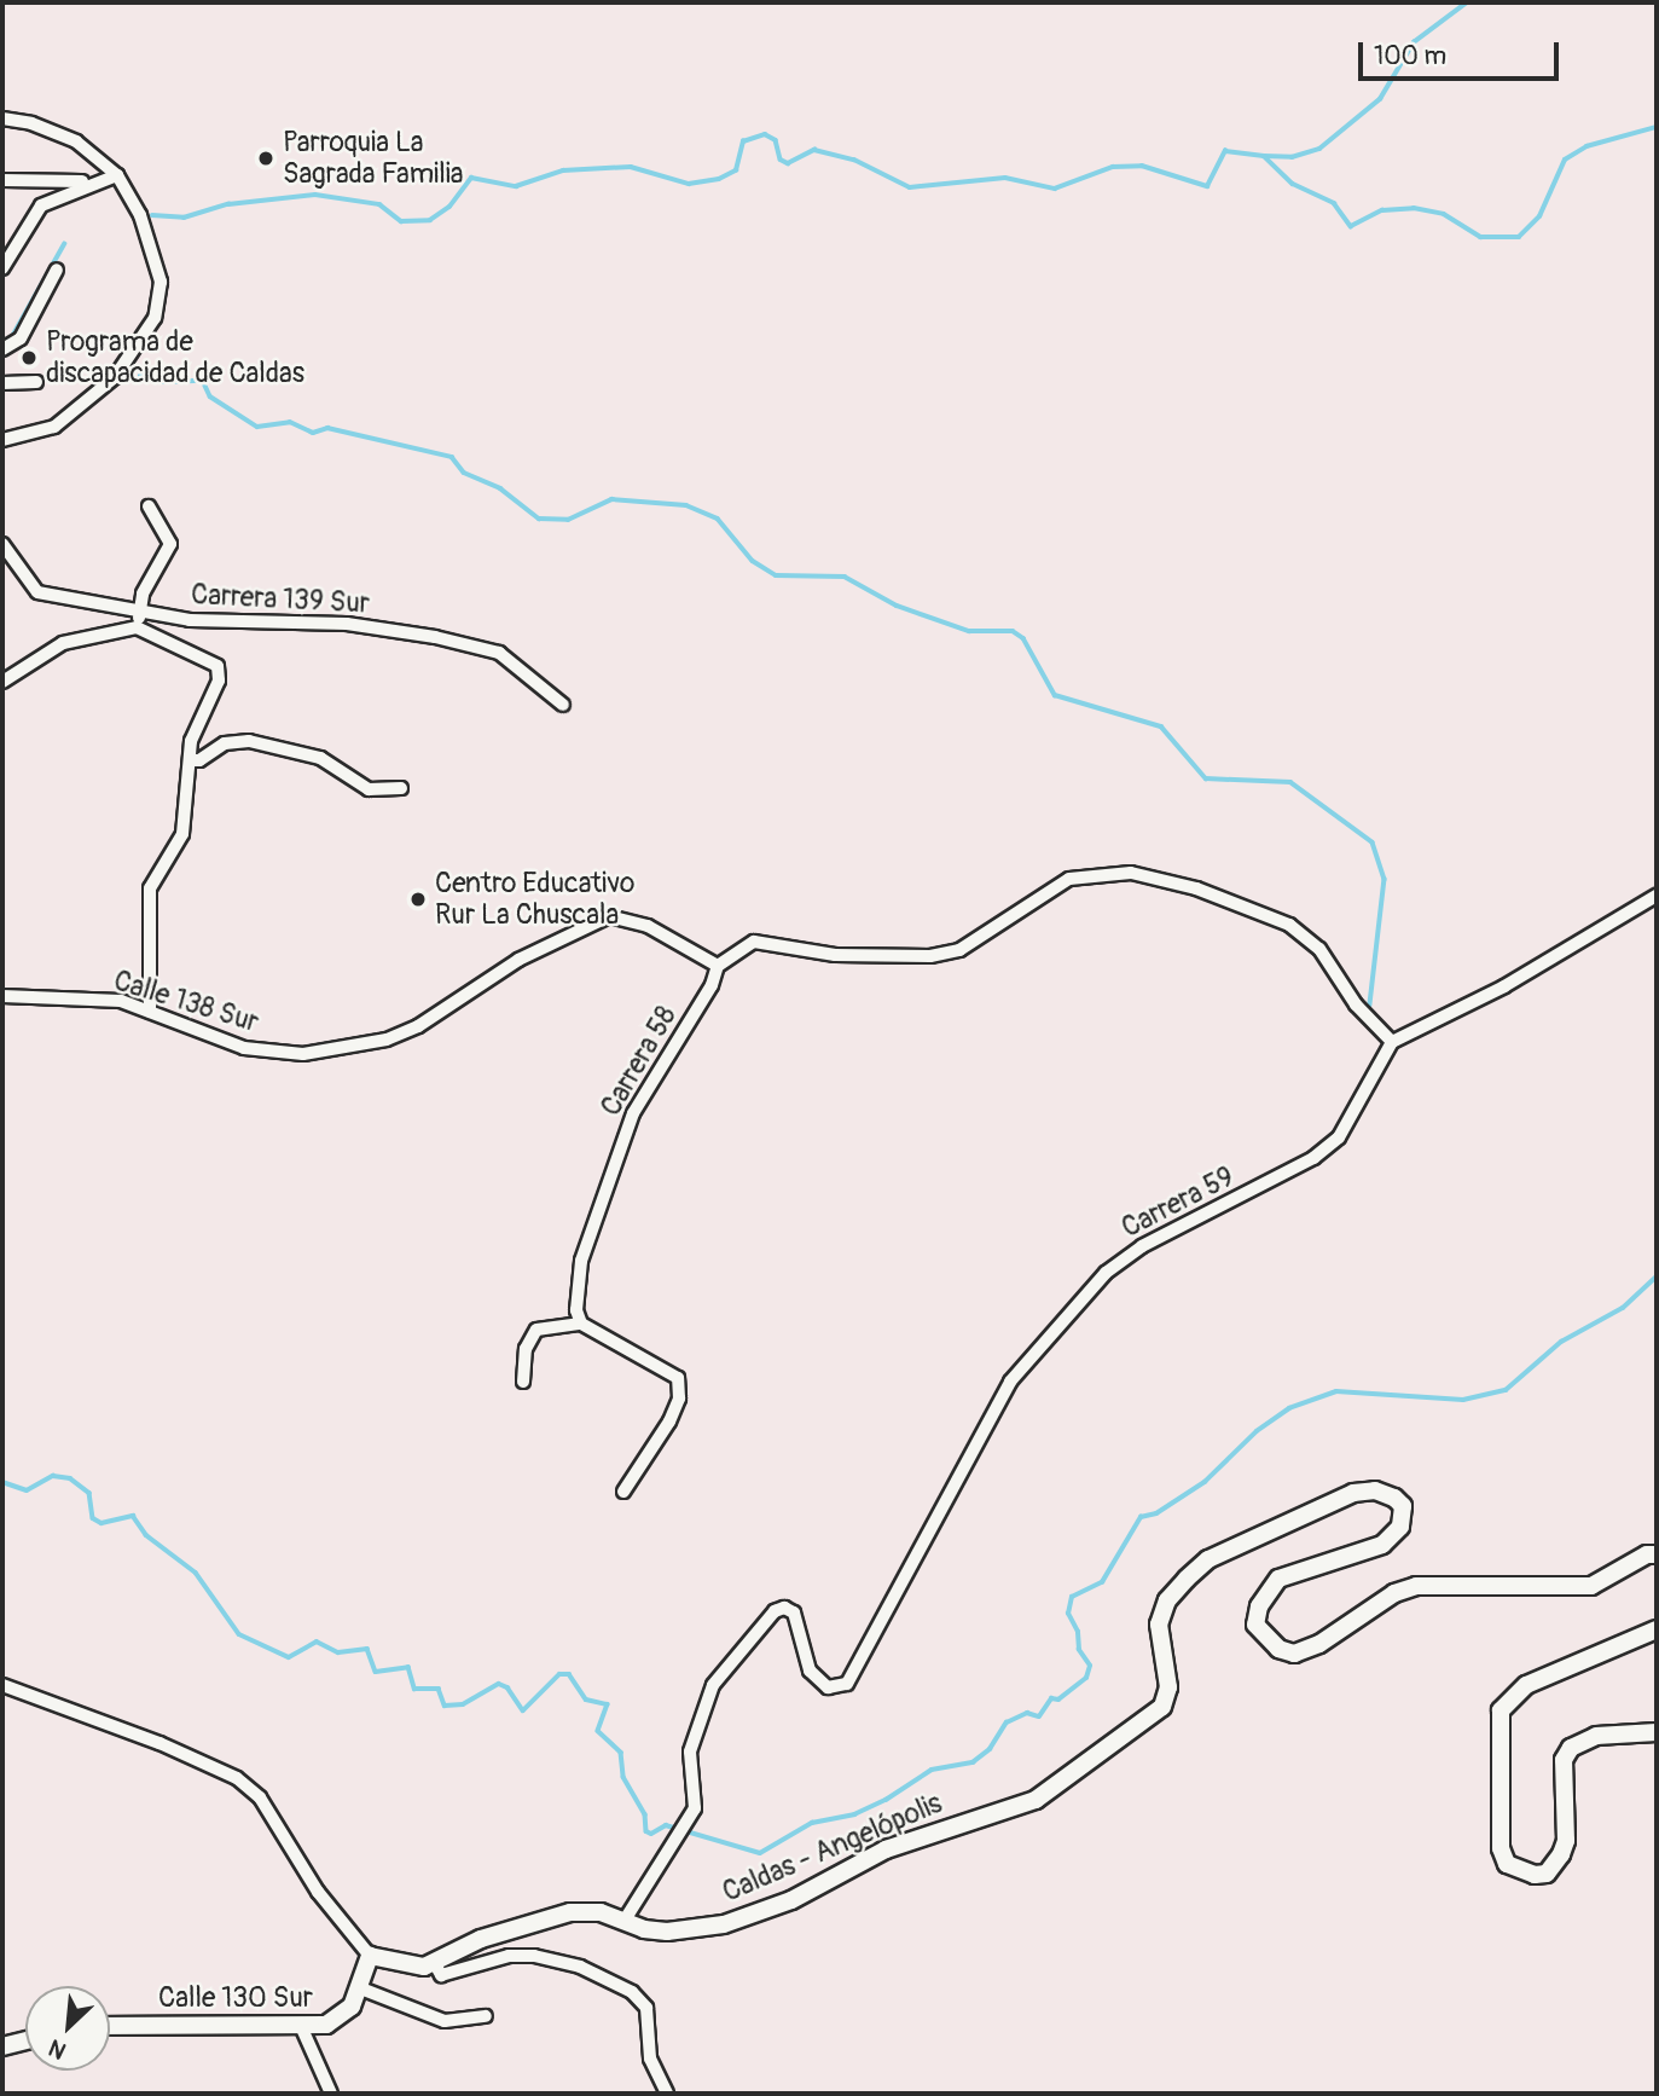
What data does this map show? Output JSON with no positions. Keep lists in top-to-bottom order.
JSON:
{
  "streets": {
    "street": [
      "Carrera 139 Sur",
      "Calle 138 Sur",
      "Carrera 58",
      "Carrera 59",
      "Caldas - Angelópolis",
      "Calle 130 Sur"
    ]
  },
  "crossings": [
    ["Calle 138 Sur", "Carrera 58"],
    ["Carrera 59", "Caldas - Angelópolis"]
  ],
  "places": ["Parroquia La Sagrada Familia", "Programa de discapacidad de Caldas", "Centro Educativo Rur La Chuscala"],
  "scale_bar": "100 m",
  "north": "bottom left"
}
